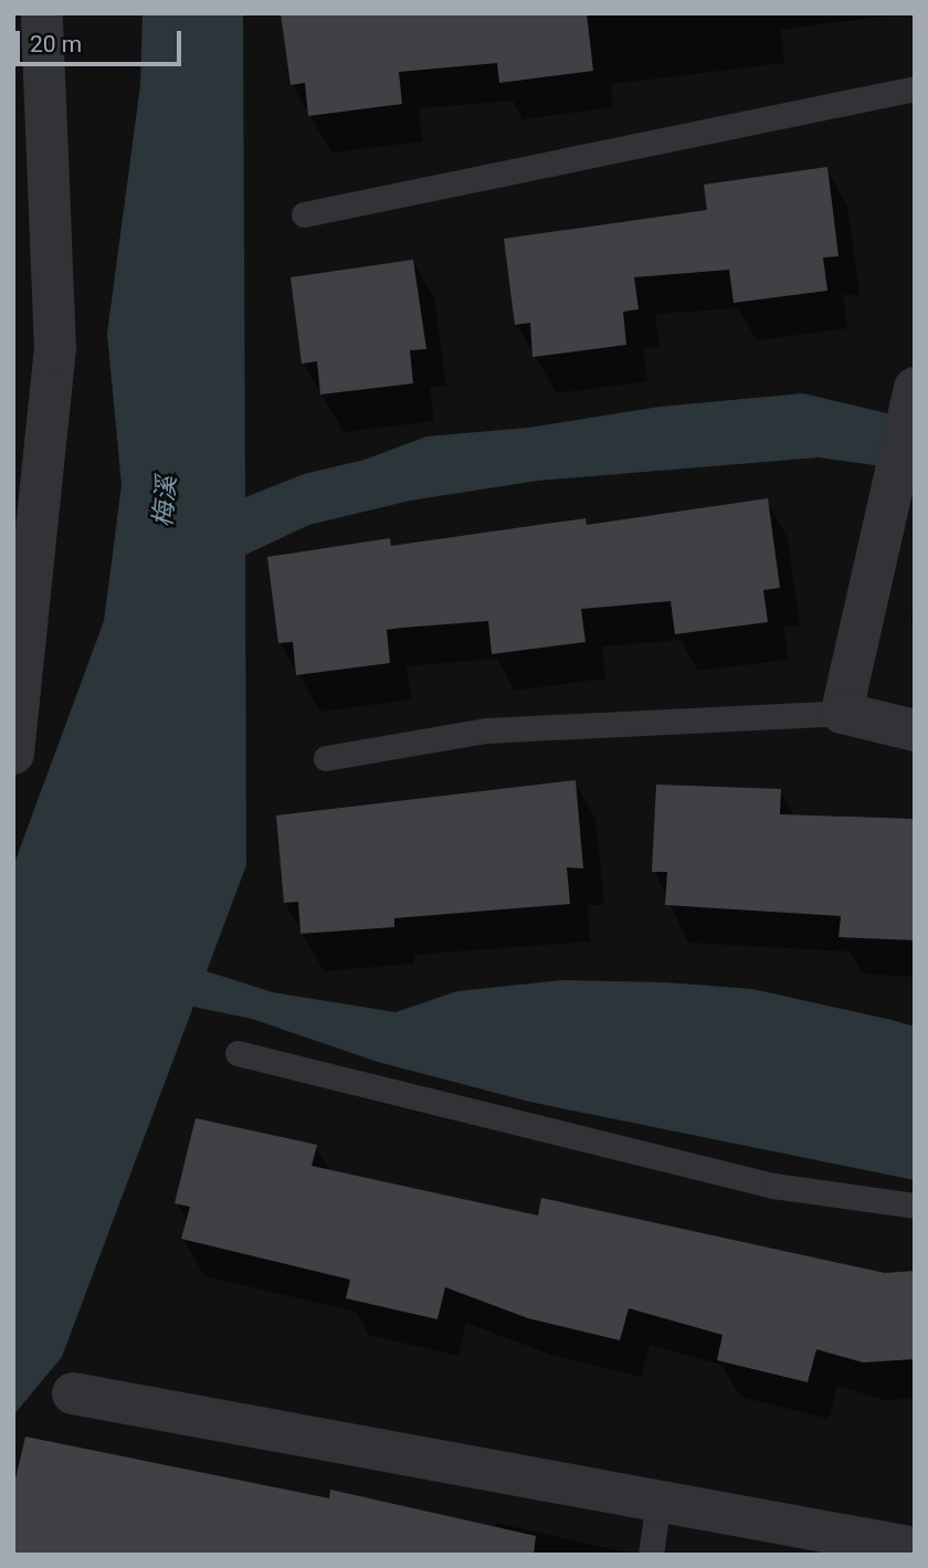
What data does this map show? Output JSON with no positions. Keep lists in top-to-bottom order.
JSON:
{
  "water": ["梅溪"],
  "scale_bar": "20 m"
}
